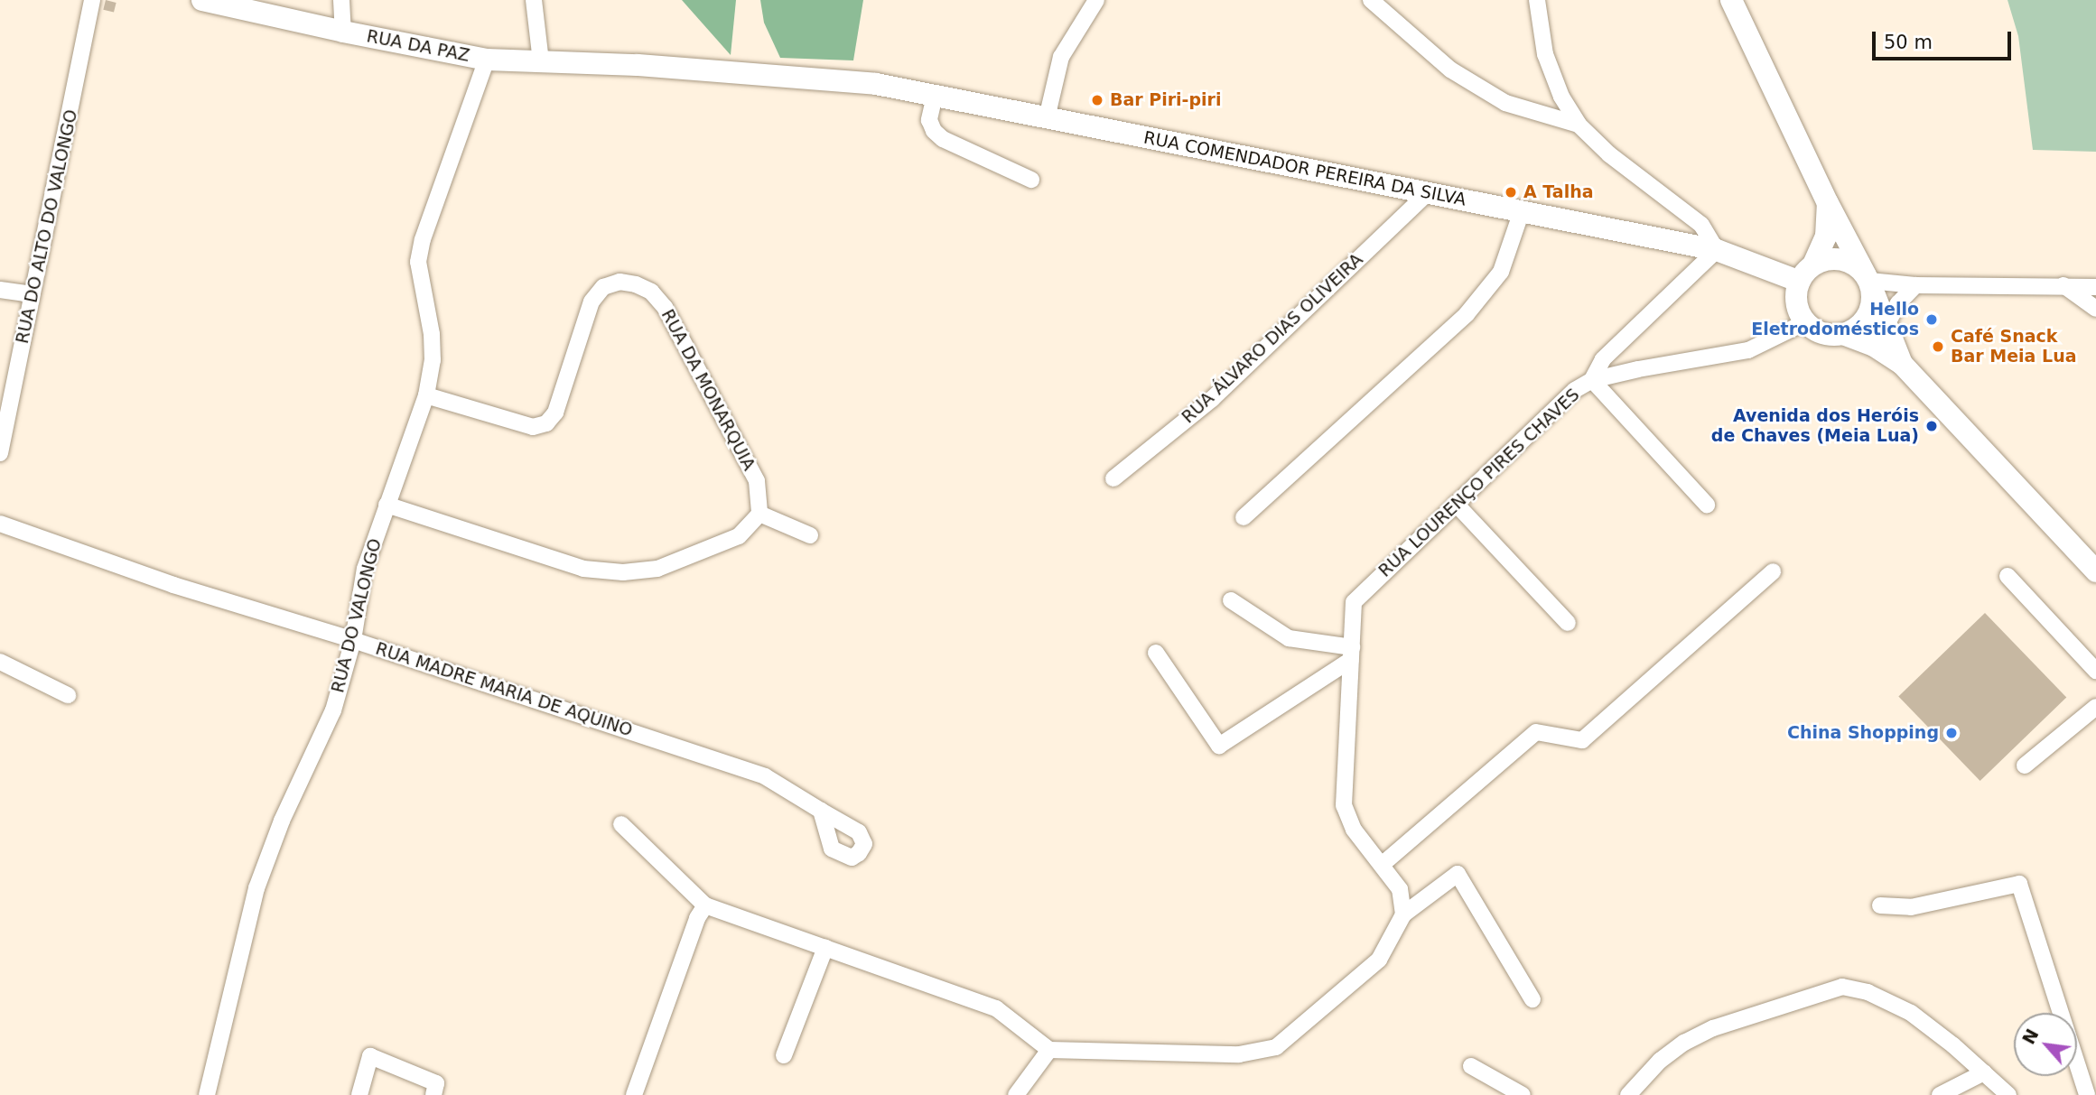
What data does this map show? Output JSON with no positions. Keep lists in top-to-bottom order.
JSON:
{
  "streets": {
    "main road": ["RUA DA PAZ", "RUA COMENDADOR PEREIRA DA SILVA"],
    "street": [
      "RUA DO ALTO DO VALONGO",
      "RUA ÁLVARO DIAS OLIVEIRA",
      "RUA DA MONARQUIA",
      "RUA LOURENÇO PIRES CHAVES",
      "RUA DO VALONGO",
      "RUA MADRE MARIA DE AQUINO"
    ]
  },
  "crossings": [
    ["RUA DA PAZ", "RUA COMENDADOR PEREIRA DA SILVA"],
    ["RUA DA PAZ", "RUA DO VALONGO"],
    ["RUA COMENDADOR PEREIRA DA SILVA", "RUA ÁLVARO DIAS OLIVEIRA"],
    ["RUA COMENDADOR PEREIRA DA SILVA", "RUA LOURENÇO PIRES CHAVES"],
    ["RUA DA MONARQUIA", "RUA DO VALONGO"],
    ["RUA DO VALONGO", "RUA MADRE MARIA DE AQUINO"]
  ],
  "places": [
    "Bar Piri-piri",
    "A Talha",
    "Hello Eletrodomésticos",
    "Café Snack Bar Meia Lua",
    "Avenida dos Heróis de Chaves (Meia Lua)",
    "China Shopping"
  ],
  "scale_bar": "50 m",
  "north": "top left"
}
